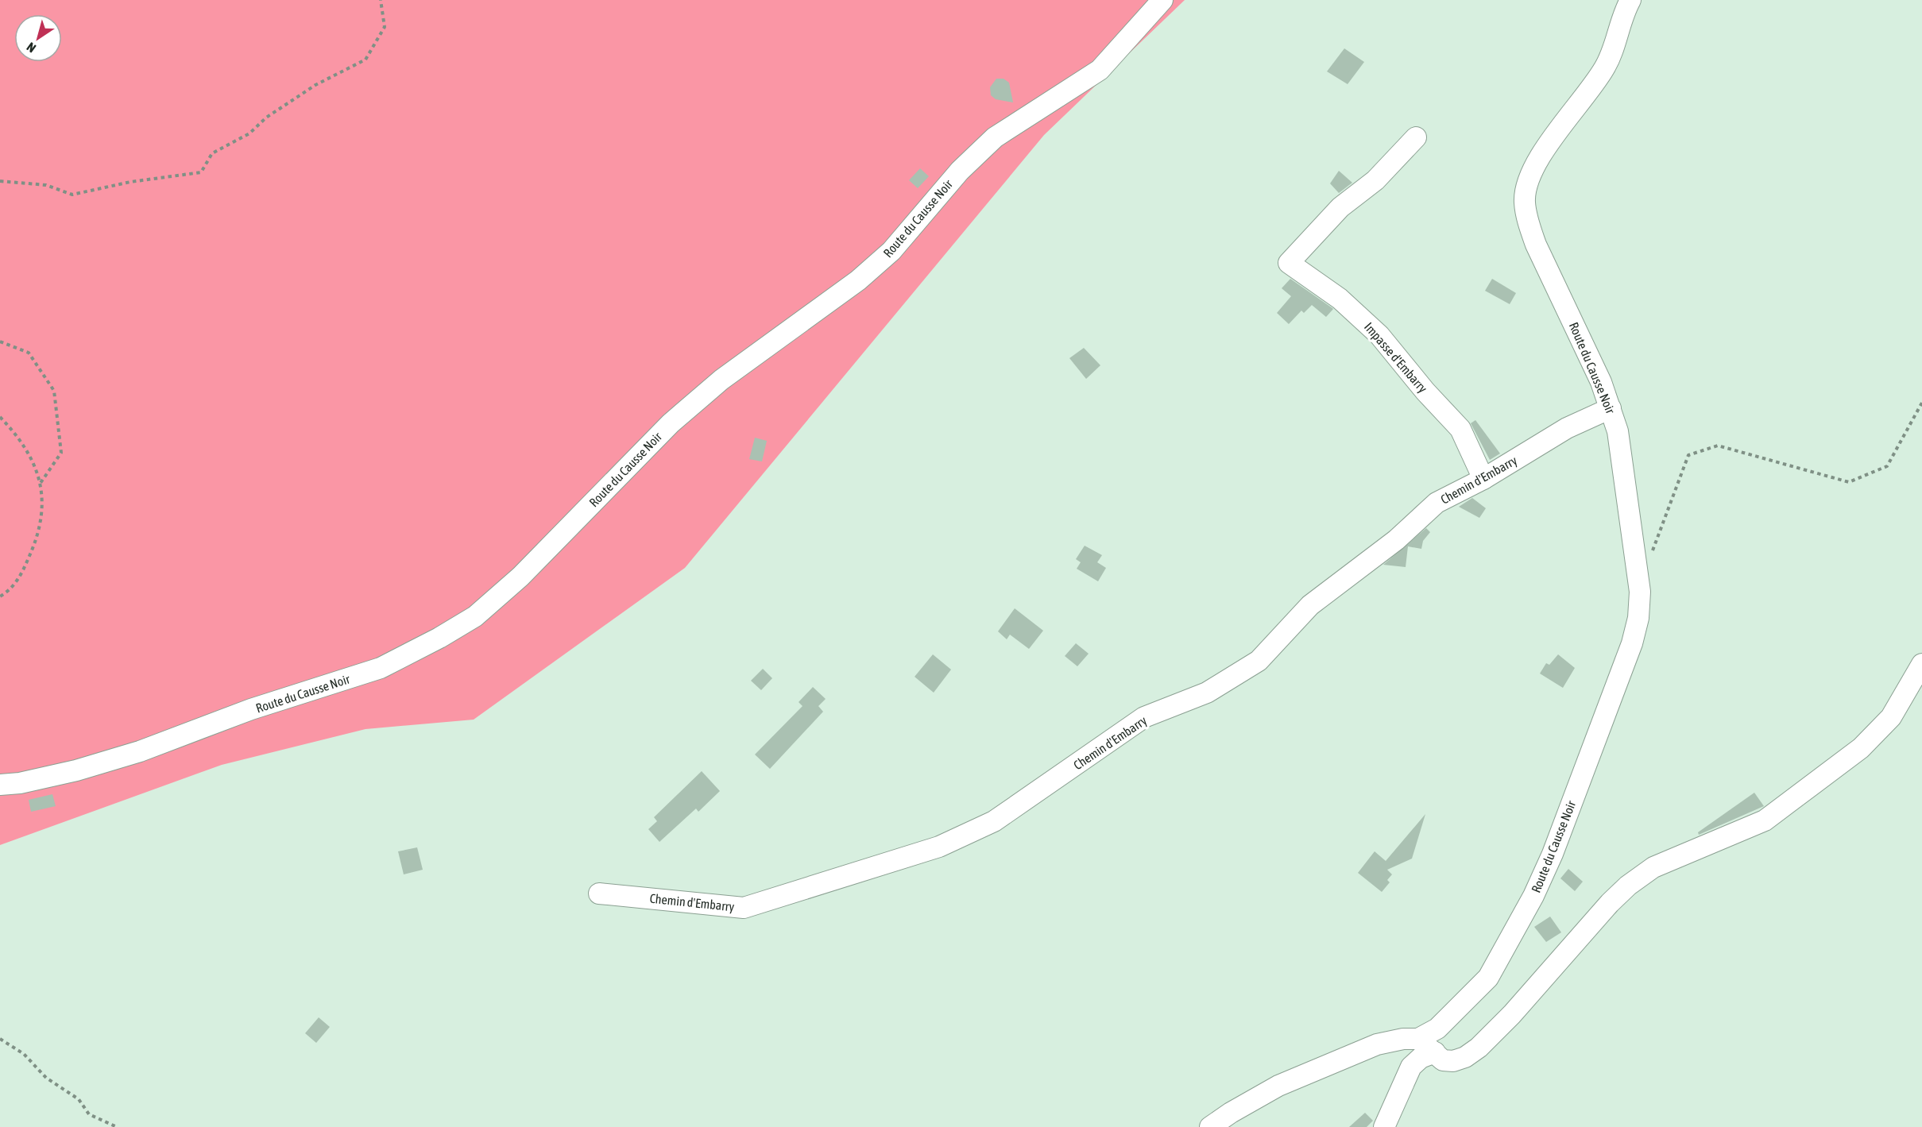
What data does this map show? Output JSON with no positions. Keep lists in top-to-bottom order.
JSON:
{
  "streets": {
    "street": ["Route du Causse Noir", "Impasse d'Embarry", "Chemin d'Embarry"]
  },
  "crossings": [
    ["Route du Causse Noir", "Chemin d'Embarry"],
    ["Impasse d'Embarry", "Chemin d'Embarry"]
  ],
  "north": "bottom left"
}
